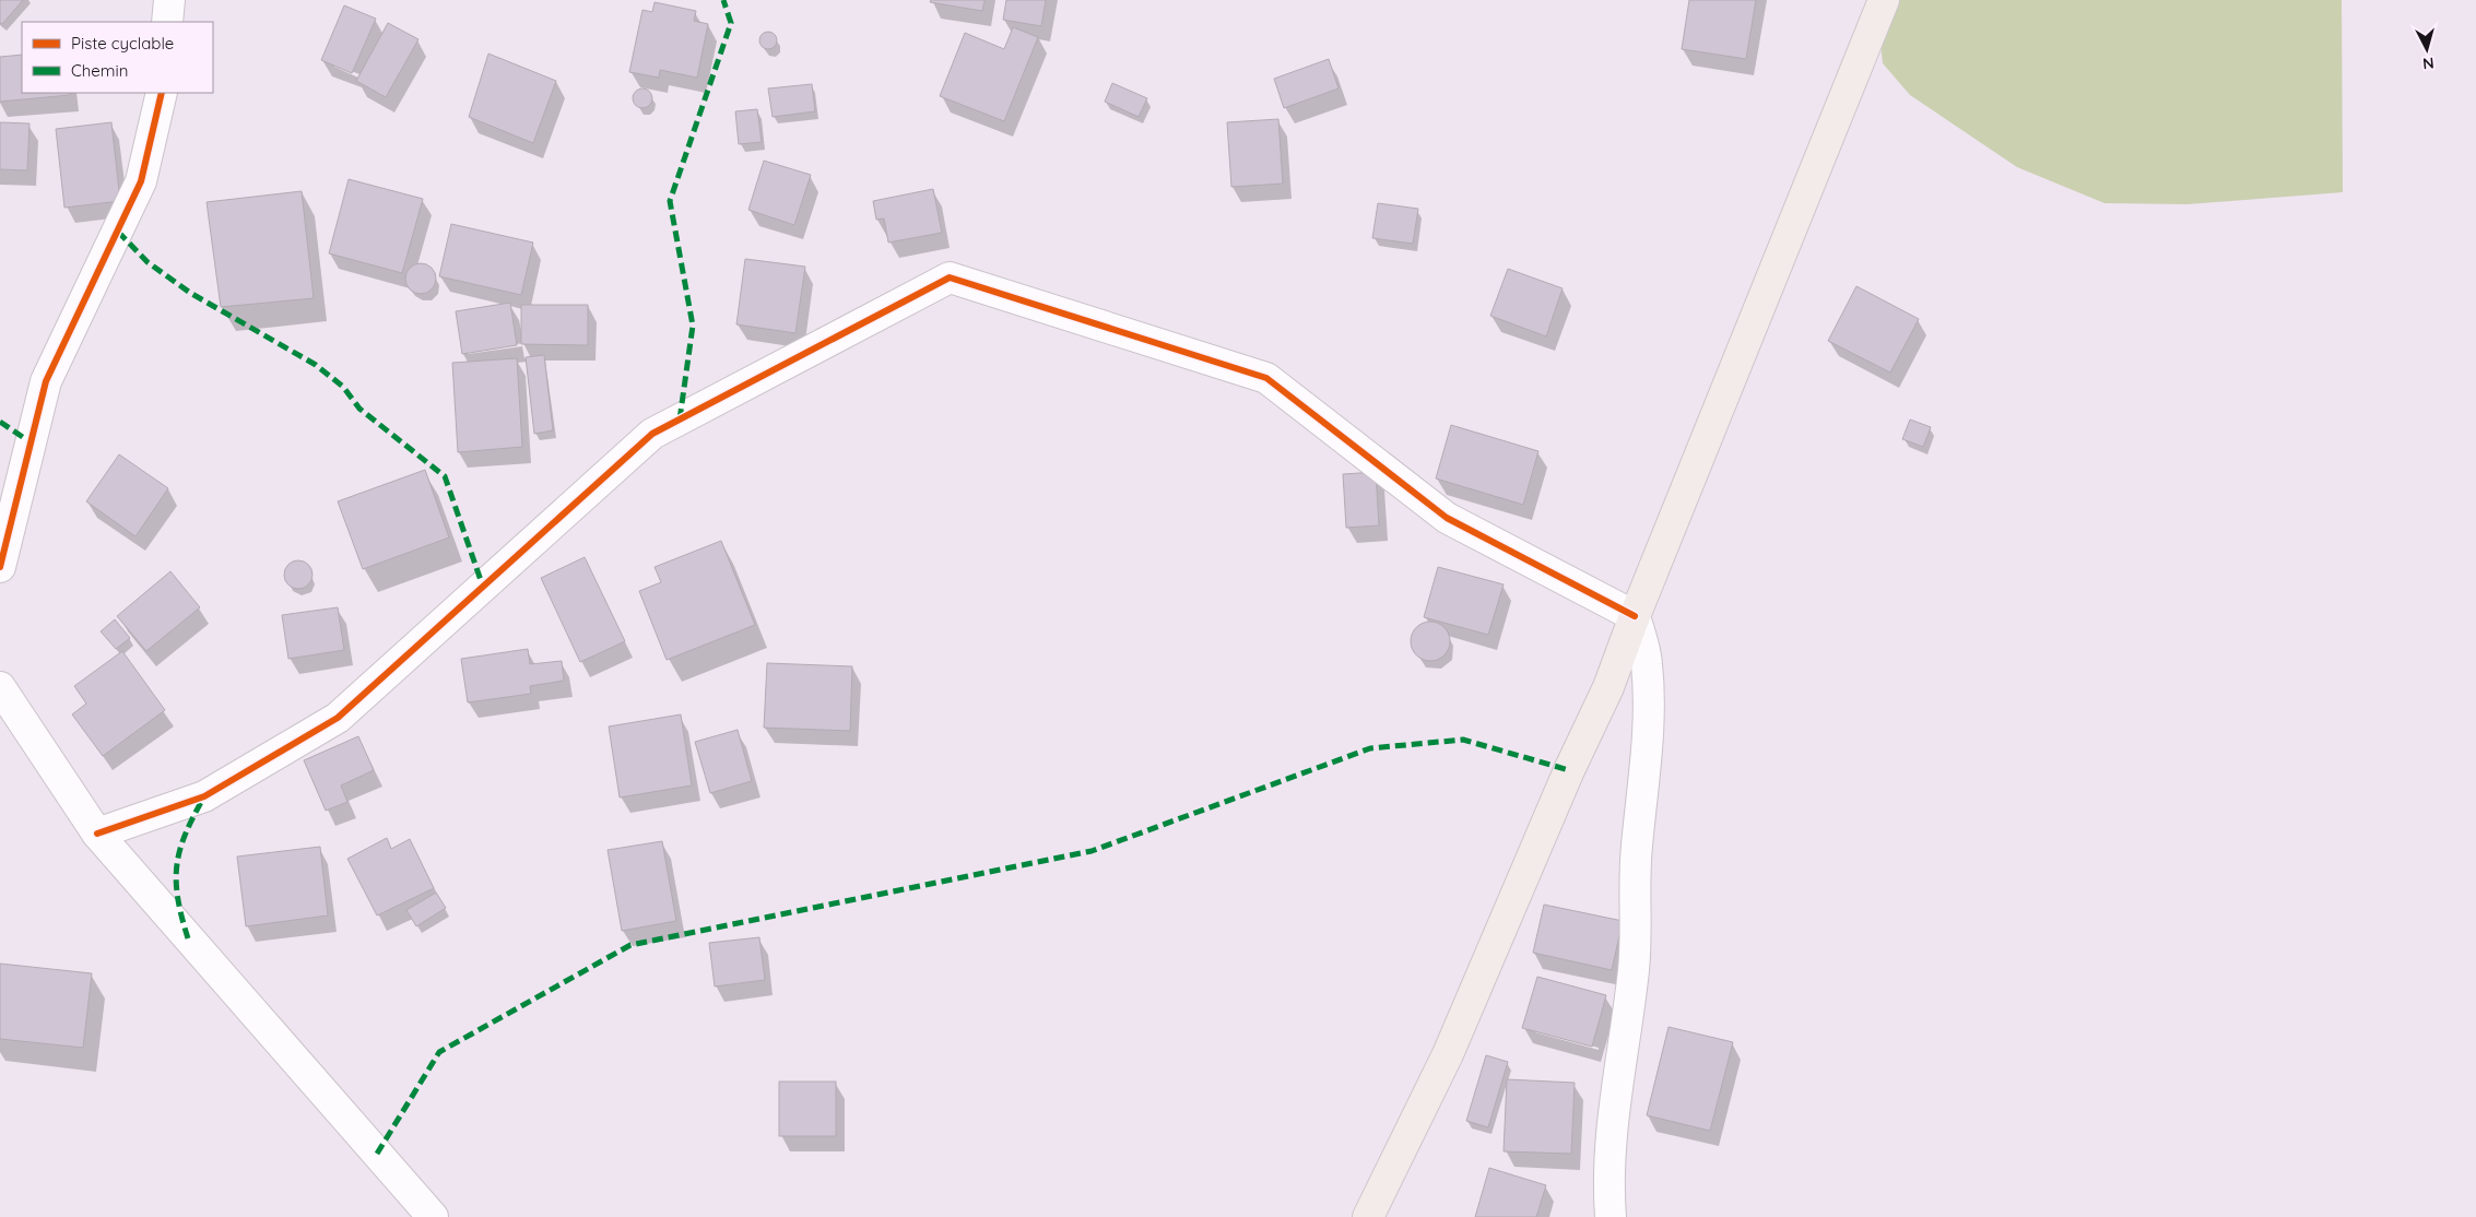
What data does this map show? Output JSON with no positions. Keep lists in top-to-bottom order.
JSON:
{
  "legend": ["Piste cyclable", "Chemin"],
  "north": "bottom"
}
